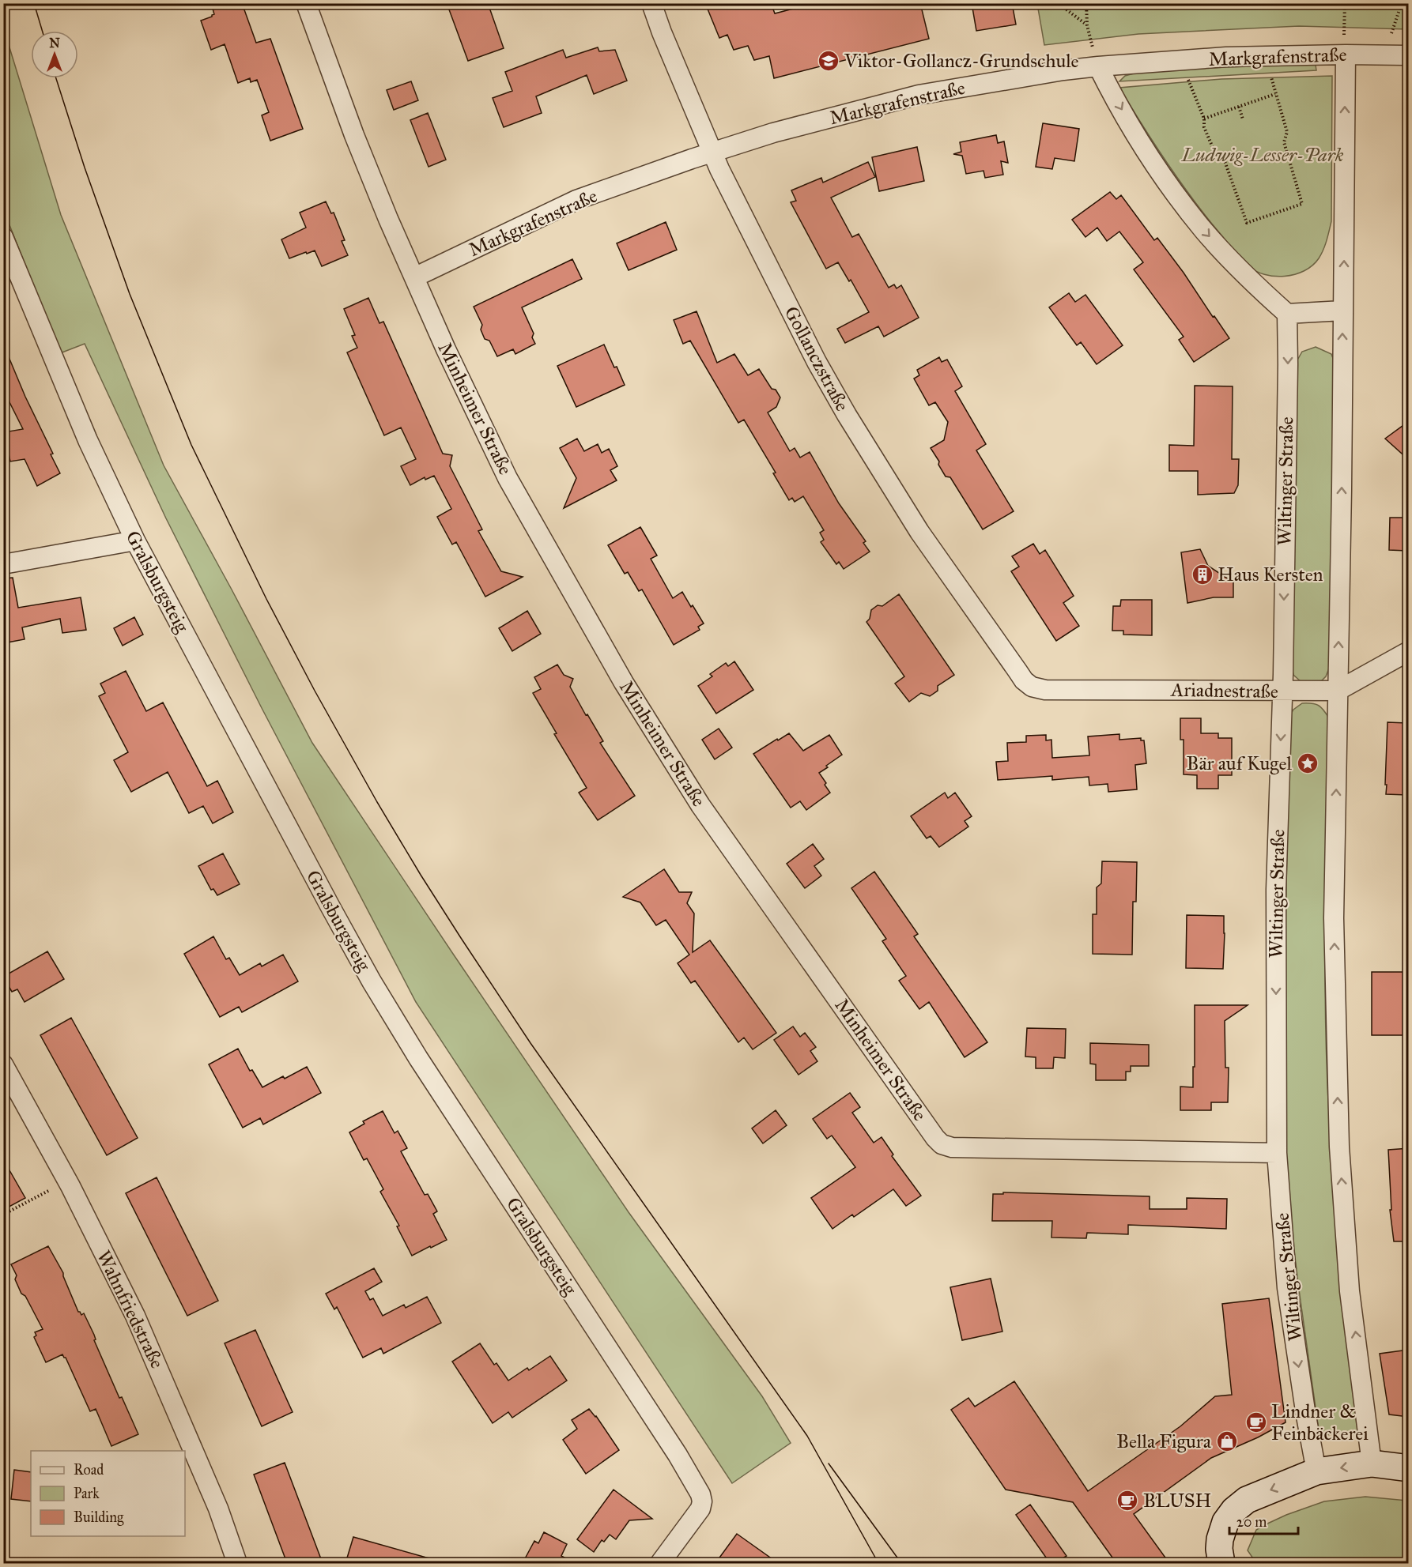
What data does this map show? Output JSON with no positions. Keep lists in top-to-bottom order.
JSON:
{
  "streets": {
    "street": [
      "Markgrafenstraße",
      "Gollanczstraße",
      "Minheimer Straße",
      "Wiltinger Straße",
      "Gralsburgsteig",
      "Ariadnestraße",
      "Wahnfriedstraße"
    ]
  },
  "crossings": [
    ["Markgrafenstraße", "Gollanczstraße"],
    ["Markgrafenstraße", "Minheimer Straße"],
    ["Gollanczstraße", "Ariadnestraße"],
    ["Minheimer Straße", "Wiltinger Straße"],
    ["Wiltinger Straße", "Ariadnestraße"]
  ],
  "parks": ["Ludwig-Lesser-Park"],
  "places": {
    "school or university": ["Viktor-Gollancz-Grundschule"],
    "building": ["Haus Kersten"],
    "place": ["Bär auf Kugel"],
    "cafe": ["Lindner & Feinbäckerei", "BLUSH"],
    "shop": ["Bella Figura"]
  },
  "legend": ["Road", "Park", "Building"],
  "scale_bar": "20 m",
  "north": "top"
}
